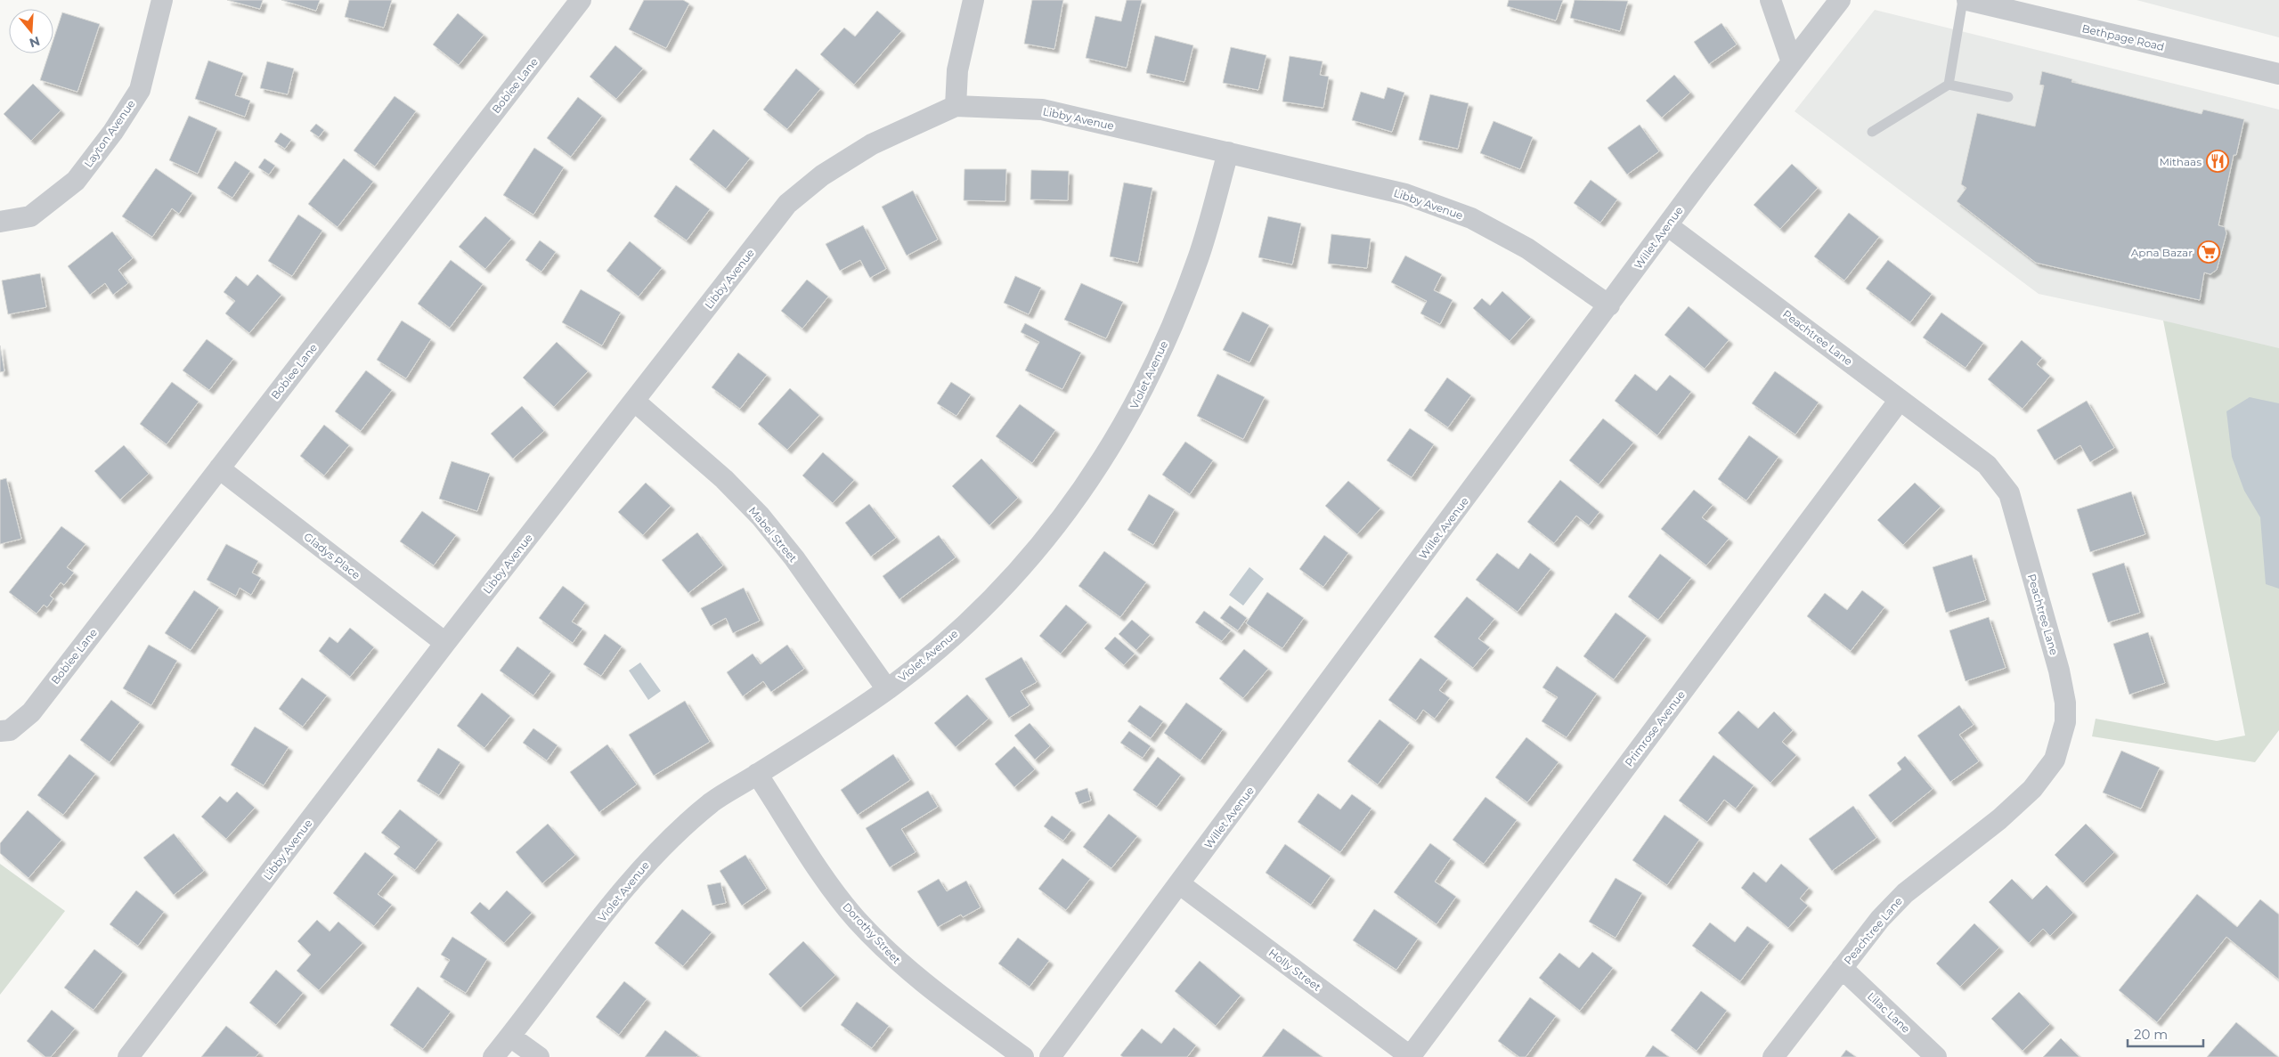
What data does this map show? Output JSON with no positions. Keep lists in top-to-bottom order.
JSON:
{
  "streets": {
    "street": [
      "Bethpage Road",
      "Boblee Lane",
      "Libby Avenue",
      "Layton Avenue",
      "Willet Avenue",
      "Peachtree Lane",
      "Violet Avenue",
      "Mabel Street",
      "Gladys Place",
      "Primrose Avenue",
      "Dorothy Street",
      "Holly Street",
      "Lilac Lane"
    ]
  },
  "crossings": [
    ["Boblee Lane", "Gladys Place"],
    ["Libby Avenue", "Willet Avenue"],
    ["Libby Avenue", "Violet Avenue"],
    ["Libby Avenue", "Mabel Street"],
    ["Libby Avenue", "Gladys Place"],
    ["Willet Avenue", "Peachtree Lane"],
    ["Willet Avenue", "Holly Street"],
    ["Peachtree Lane", "Primrose Avenue"],
    ["Peachtree Lane", "Lilac Lane"],
    ["Violet Avenue", "Mabel Street"],
    ["Violet Avenue", "Dorothy Street"],
    ["Primrose Avenue", "Holly Street"]
  ],
  "places": {
    "restaurant": ["Mithaas"],
    "supermarket": ["Apna Bazar"]
  },
  "scale_bar": "20 m",
  "north": "bottom"
}
